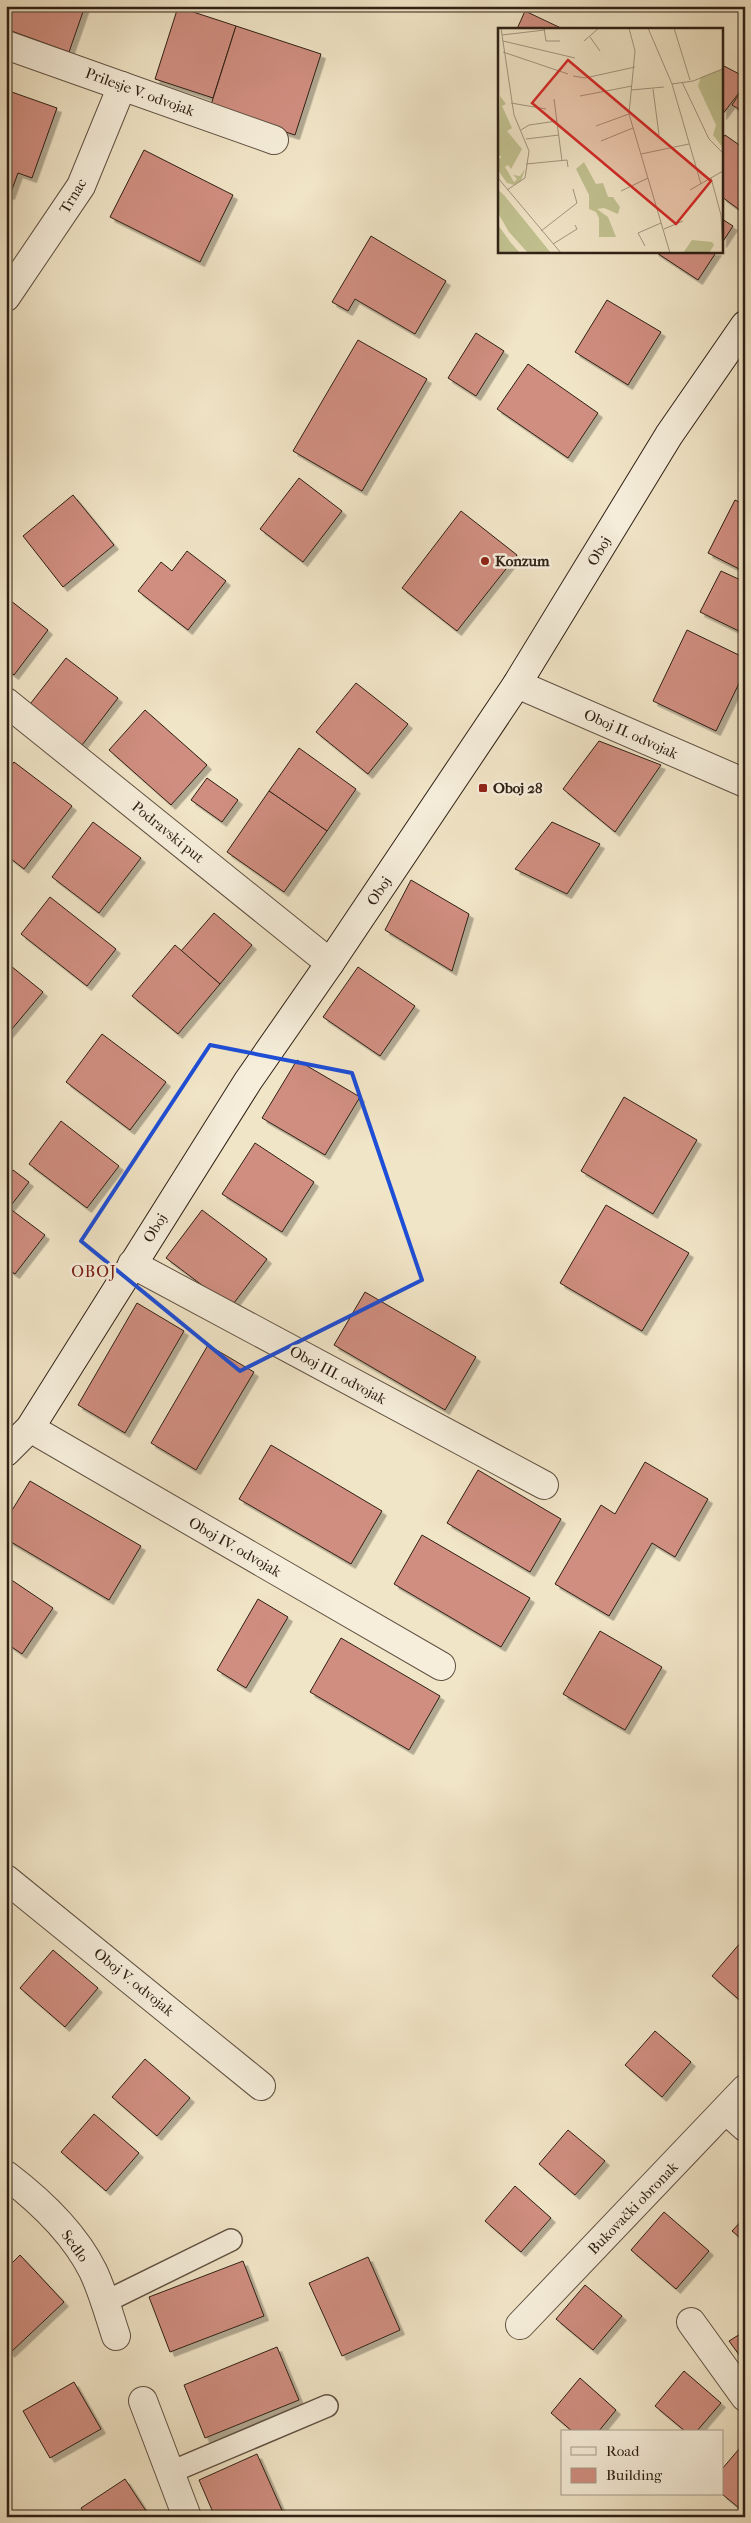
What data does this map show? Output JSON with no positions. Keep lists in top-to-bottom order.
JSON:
{
  "streets": {
    "street": [
      "Prilesje V. odvojak",
      "Trnac",
      "Oboj",
      "Oboj II. odvojak",
      "Podravski put",
      "Oboj III. odvojak",
      "Oboj IV. odvojak",
      "Oboj V. odvojak",
      "Bukovački obronak",
      "Sedlo"
    ]
  },
  "crossings": [
    ["Prilesje V. odvojak", "Trnac"],
    ["Oboj", "Oboj II. odvojak"],
    ["Oboj", "Podravski put"],
    ["Oboj", "Oboj III. odvojak"],
    ["Oboj", "Oboj IV. odvojak"]
  ],
  "districts": ["OBOJ"],
  "places": {
    "other": ["Konzum"],
    "transit": ["Oboj 28"]
  },
  "legend": ["Road", "Building"]
}
